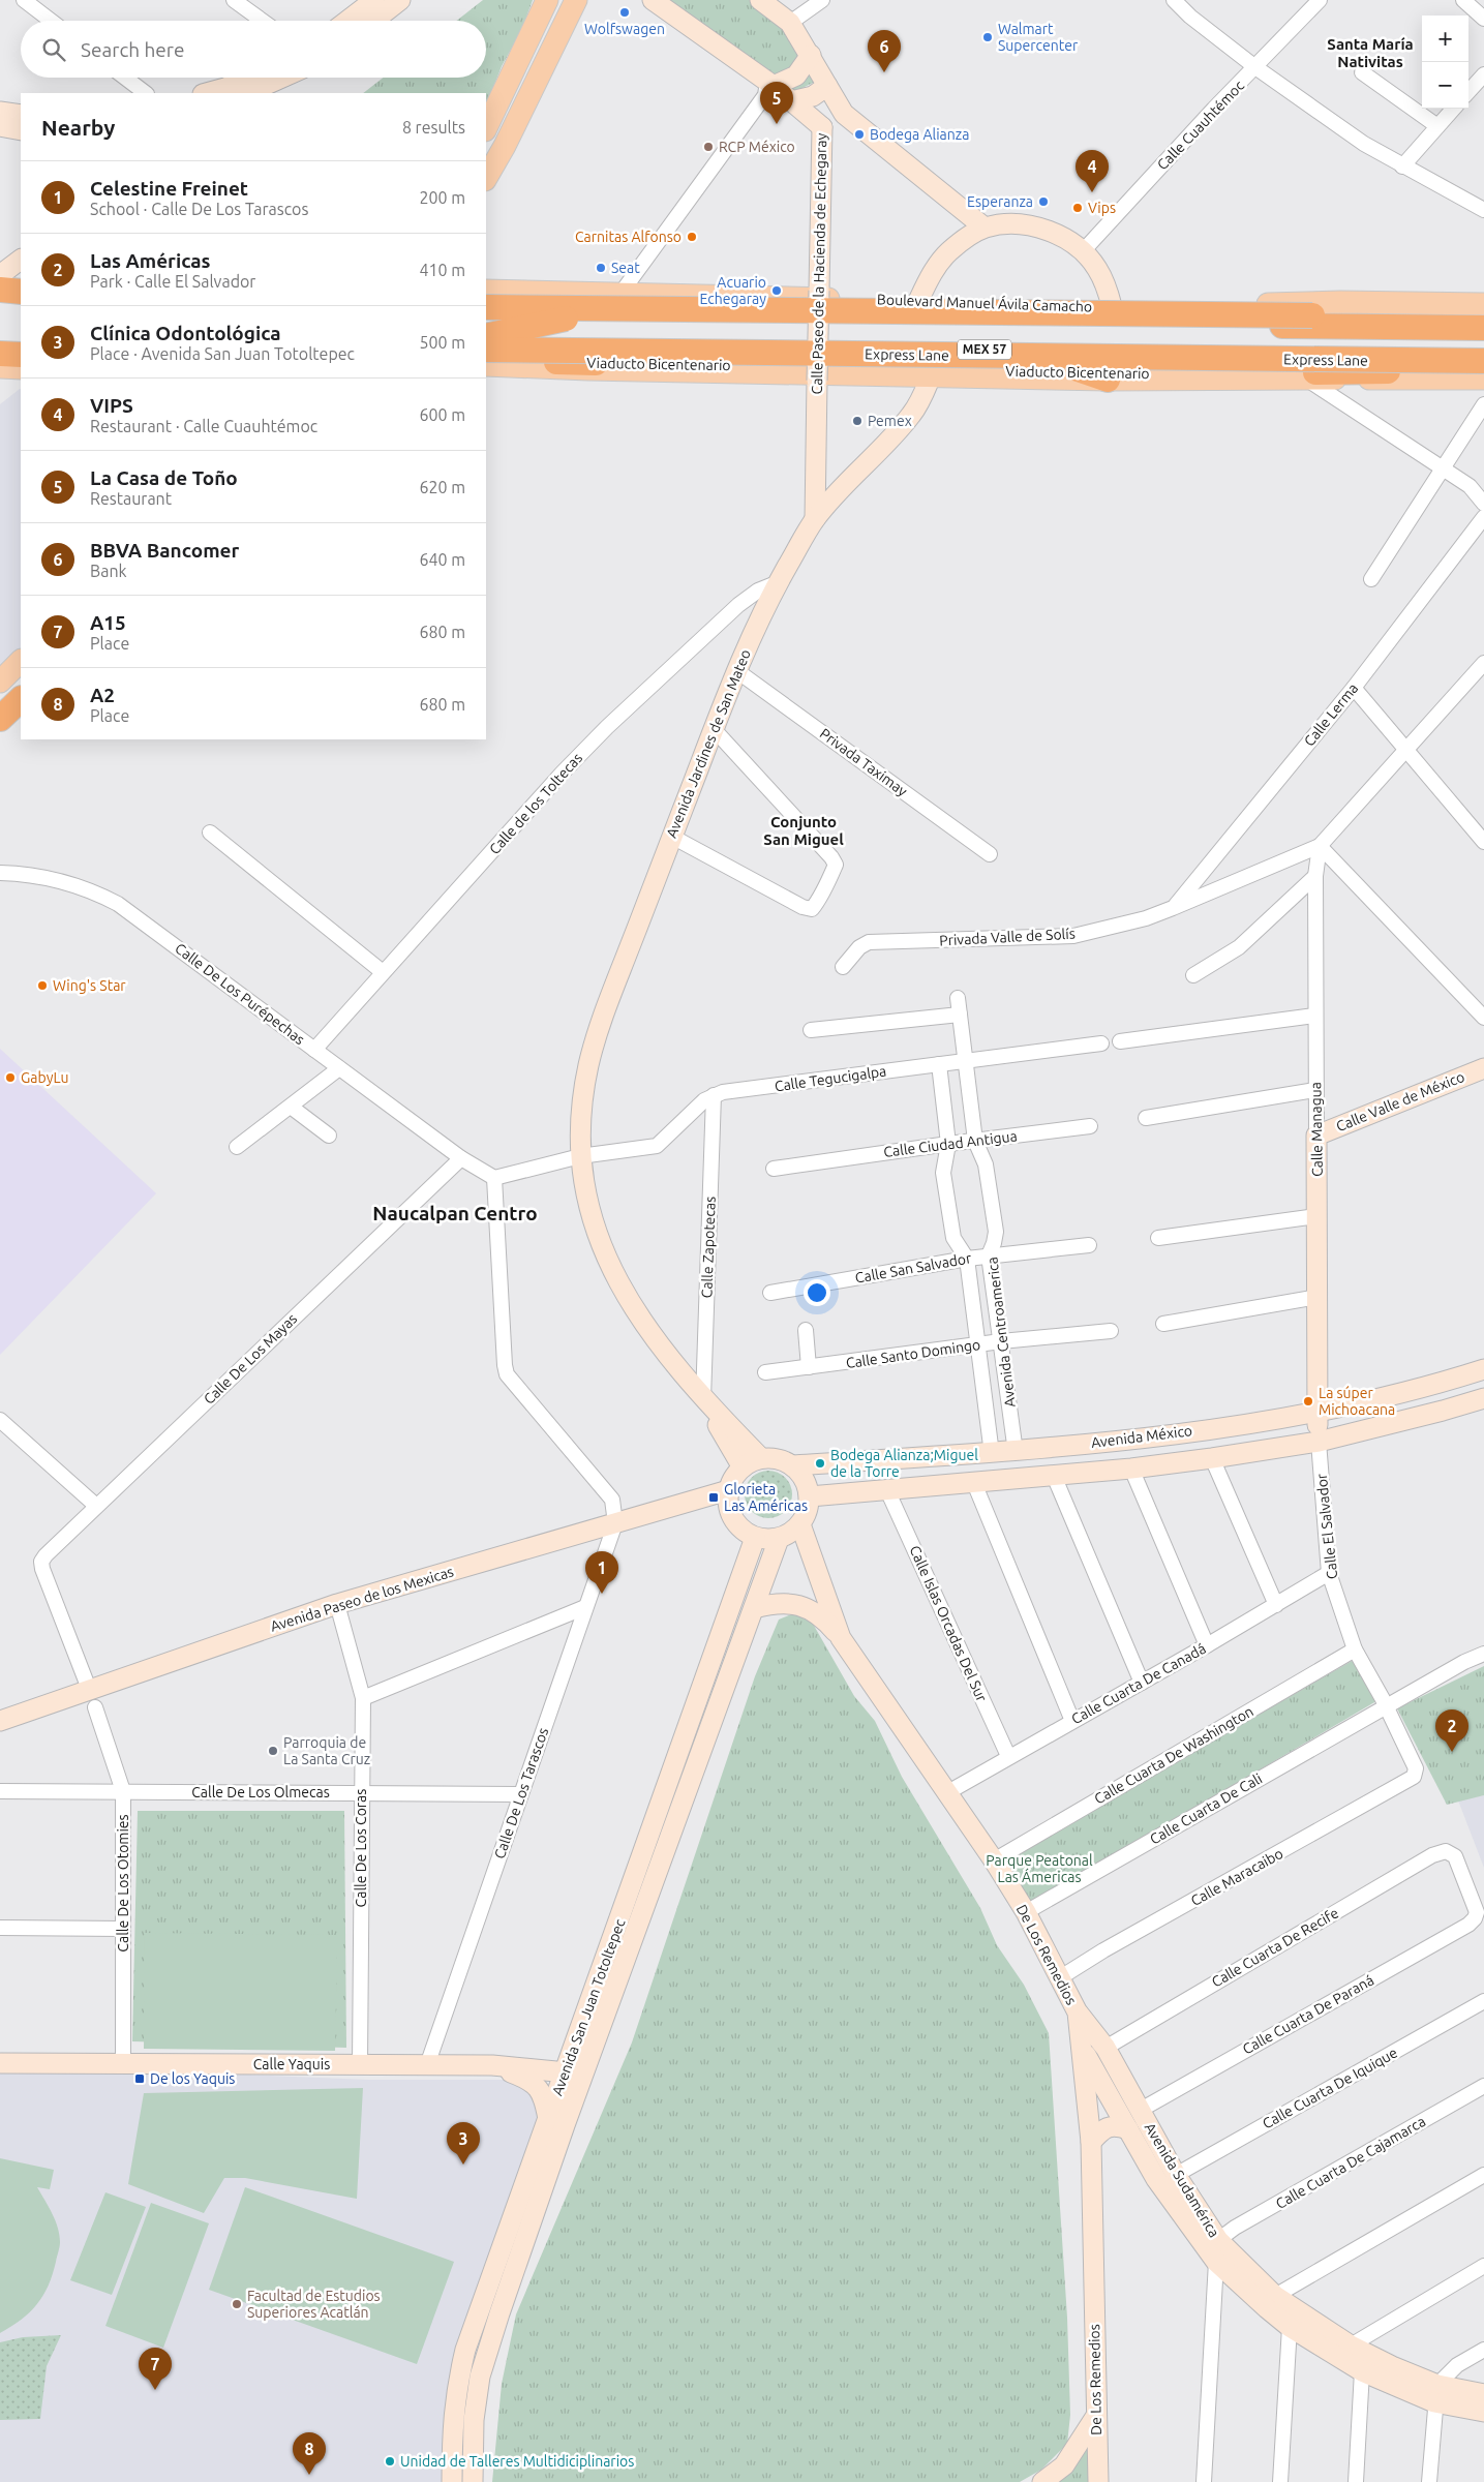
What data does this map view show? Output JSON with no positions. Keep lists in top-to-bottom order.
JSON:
{
  "streets": {
    "highway": [
      "Boulevard Manuel Ávila Camacho",
      "MEX 57",
      "Express Lane",
      "Viaducto Bicentenario"
    ],
    "main road": [
      "Calle Paseo de la Hacienda de Echegaray",
      "Avenida Jardines de San Mateo",
      "Calle Valle de México",
      "Calle Managua",
      "Avenida México",
      "Calle El Salvador",
      "Avenida Paseo de los Mexicas",
      "De Los Remedios",
      "Avenida San Juan Totoltepec",
      "Calle Yaquis",
      "Avenida Sudamérica"
    ],
    "street": [
      "Calle Cuauhtémoc",
      "Calle Lerma",
      "Privada Taximay",
      "Calle de los Toltecas",
      "Privada Valle de Solís",
      "Calle De Los Purépechas",
      "Calle Tegucigalpa",
      "Calle Ciudad Antigua",
      "Calle Zapotecas",
      "Calle San Salvador",
      "Avenida Centroamerica",
      "Calle Santo Domingo",
      "Calle De Los Mayas",
      "Calle Islas Orcadas Del Sur",
      "Calle Cuarta De Canadá",
      "Calle Cuarta De Washington",
      "Calle De Los Olmecas",
      "Calle De Los Tarascos",
      "Calle Cuarta De Cali",
      "Calle De Los Coras",
      "Calle Maracaibo",
      "Calle De Los Otomies",
      "Calle Cuarta De Recife",
      "Calle Cuarta De Paraná",
      "Calle Cuarta De Iquique",
      "Calle Cuarta De Cajamarca"
    ]
  },
  "crossings": [
    ["Calle Paseo de la Hacienda de Echegaray", "Avenida Jardines de San Mateo"],
    ["Calle Lerma", "Privada Valle de Solís"],
    ["Avenida Jardines de San Mateo", "Privada Taximay"],
    ["Avenida Jardines de San Mateo", "Calle de los Toltecas"],
    ["Avenida Jardines de San Mateo", "Calle Zapotecas"],
    ["Calle de los Toltecas", "Calle De Los Purépechas"],
    ["Privada Valle de Solís", "Calle Managua"],
    ["Calle De Los Purépechas", "Calle De Los Mayas"],
    ["Calle Tegucigalpa", "Calle Zapotecas"],
    ["Calle Tegucigalpa", "Avenida Centroamerica"],
    ["Calle Valle de México", "Calle Managua"],
    ["Calle Managua", "Avenida México"],
    ["Calle Managua", "Calle El Salvador"],
    ["Calle Ciudad Antigua", "Avenida Centroamerica"],
    ["Calle San Salvador", "Avenida Centroamerica"],
    ["Avenida Centroamerica", "Calle Santo Domingo"],
    ["Avenida Centroamerica", "Avenida México"],
    ["Calle De Los Mayas", "Calle De Los Otomies"],
    ["Avenida México", "Calle El Salvador"],
    ["Avenida México", "Avenida Paseo de los Mexicas"],
    ["Avenida México", "Calle Islas Orcadas Del Sur"],
    ["Avenida México", "De Los Remedios"],
    ["Avenida México", "Avenida San Juan Totoltepec"],
    ["Calle El Salvador", "Calle Cuarta De Canadá"],
    ["Calle El Salvador", "Calle Cuarta De Washington"],
    ["Calle El Salvador", "Calle Cuarta De Cali"],
    ["Calle El Salvador", "Calle Maracaibo"],
    ["Avenida Paseo de los Mexicas", "Calle De Los Tarascos"],
    ["Avenida Paseo de los Mexicas", "Calle De Los Coras"],
    ["Avenida Paseo de los Mexicas", "Calle De Los Otomies"],
    ["Avenida Paseo de los Mexicas", "De Los Remedios"],
    ["Avenida Paseo de los Mexicas", "Avenida San Juan Totoltepec"],
    ["Calle Islas Orcadas Del Sur", "Calle Cuarta De Canadá"],
    ["Calle Cuarta De Canadá", "De Los Remedios"],
    ["Calle Cuarta De Washington", "De Los Remedios"],
    ["Calle De Los Olmecas", "Calle De Los Tarascos"],
    ["Calle De Los Olmecas", "Calle De Los Coras"],
    ["Calle De Los Olmecas", "Calle De Los Otomies"],
    ["Calle De Los Tarascos", "Calle Yaquis"],
    ["Calle Cuarta De Cali", "De Los Remedios"],
    ["Calle De Los Coras", "Calle Yaquis"],
    ["Calle Maracaibo", "De Los Remedios"],
    ["Calle De Los Otomies", "Calle Yaquis"],
    ["Calle Cuarta De Recife", "Calle Cuarta De Paraná"],
    ["Calle Cuarta De Recife", "Avenida Sudamérica"],
    ["De Los Remedios", "Avenida San Juan Totoltepec"],
    ["De Los Remedios", "Avenida Sudamérica"],
    ["Avenida San Juan Totoltepec", "Calle Yaquis"],
    ["Calle Cuarta De Paraná", "Avenida Sudamérica"],
    ["Calle Cuarta De Iquique", "Avenida Sudamérica"],
    ["Calle Cuarta De Cajamarca", "Avenida Sudamérica"]
  ],
  "districts": ["Santa María Nativitas", "Conjunto San Miguel", "Naucalpan Centro"],
  "parks": ["Parque Peatonal Las Ámericas"],
  "places": {
    "other": [
      "Wolfswagen",
      "Walmart Supercenter",
      "Bodega Alianza",
      "RCP México",
      "Esperanza",
      "Vips",
      "Carnitas Alfonso",
      "Seat",
      "Acuario Echegaray",
      "Pemex",
      "Wing's Star",
      "GabyLu",
      "La súper Michoacana",
      "Bodega Alianza;Miguel de la Torre",
      "Parroquia de La Santa Cruz",
      "Facultad de Estudios Superiores Acatlán",
      "Unidad de Talleres Multidiciplinarios"
    ],
    "transit": ["Glorieta Las Américas", "De los Yaquis"]
  },
  "page": {
    "map_buttons": ["+", "−"],
    "search": "Search here",
    "pins": [
      "6",
      "5",
      "4",
      "1",
      "2",
      "3",
      "7",
      "8"
    ],
    "heading": ["Nearby", "8 results"],
    "list": [
      {
        "mark": "1",
        "name": "Celestine Freinet",
        "note": "School · Calle De Los Tarascos",
        "value": "200 m"
      },
      {
        "mark": "2",
        "name": "Las Américas",
        "note": "Park · Calle El Salvador",
        "value": "410 m"
      },
      {
        "mark": "3",
        "name": "Clínica Odontológica",
        "note": "Place · Avenida San Juan Totoltepec",
        "value": "500 m"
      },
      {
        "mark": "4",
        "name": "VIPS",
        "note": "Restaurant · Calle Cuauhtémoc",
        "value": "600 m"
      },
      {
        "mark": "5",
        "name": "La Casa de Toño",
        "note": "Restaurant",
        "value": "620 m"
      },
      {
        "mark": "6",
        "name": "BBVA Bancomer",
        "note": "Bank",
        "value": "640 m"
      },
      {
        "mark": "7",
        "name": "A15",
        "note": "Place",
        "value": "680 m"
      },
      {
        "mark": "8",
        "name": "A2",
        "note": "Place",
        "value": "680 m"
      }
    ]
  }
}
